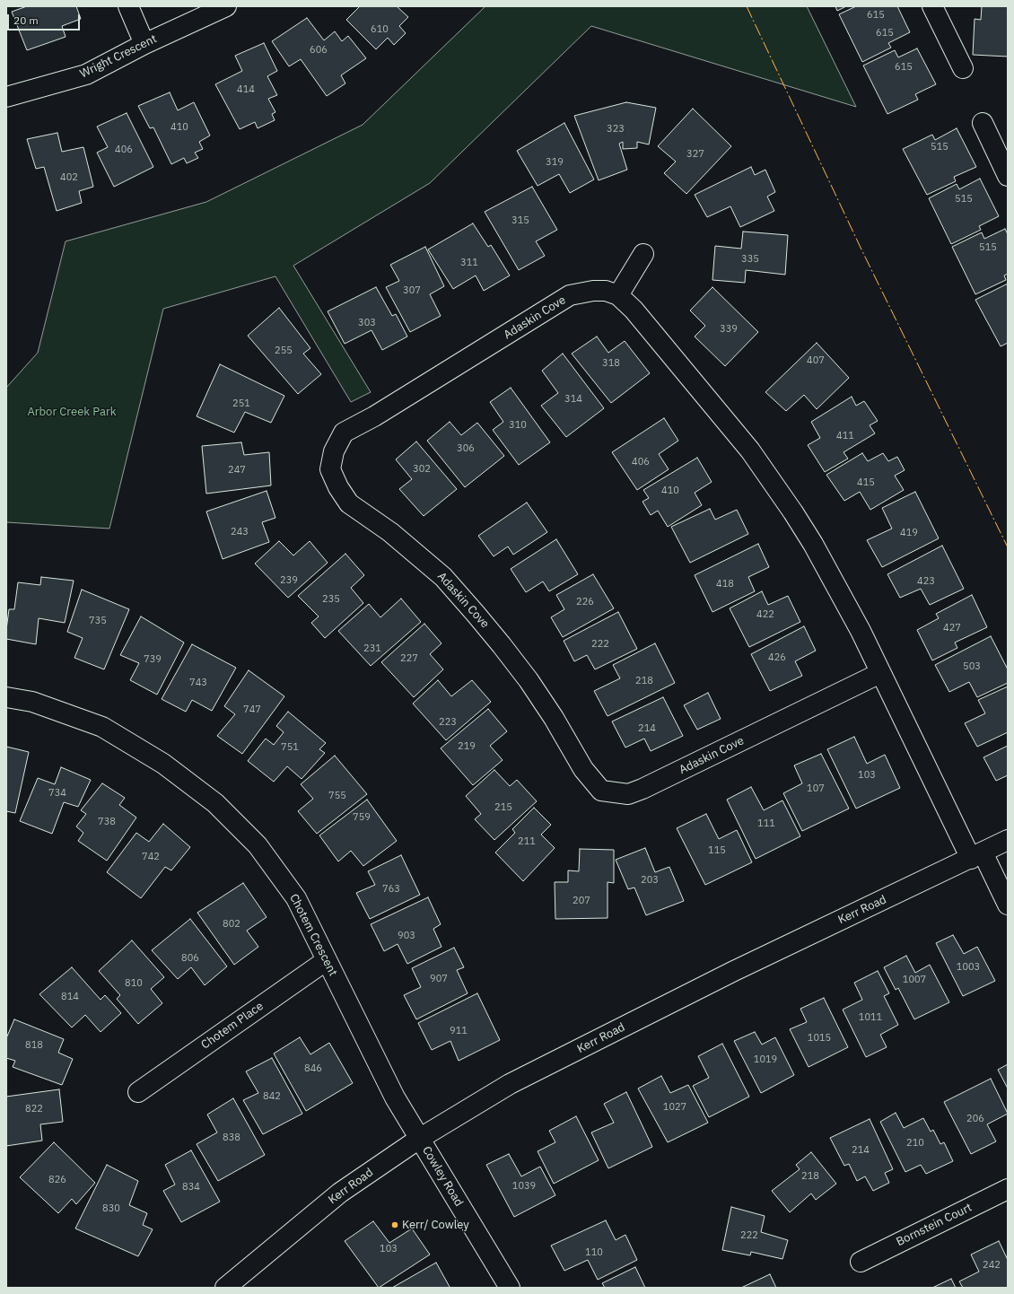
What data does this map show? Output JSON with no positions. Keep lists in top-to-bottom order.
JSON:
{
  "streets": {
    "street": [
      "Wright Crescent",
      "Adaskin Cove",
      "Kerr Road",
      "Chotem Crescent",
      "Chotem Place",
      "Cowley Road",
      "Bornstein Court"
    ]
  },
  "crossings": [
    ["Adaskin Cove", "Kerr Road"],
    ["Kerr Road", "Chotem Crescent"],
    ["Kerr Road", "Cowley Road"],
    ["Chotem Crescent", "Chotem Place"],
    ["Chotem Crescent", "Cowley Road"]
  ],
  "parks": ["Arbor Creek Park"],
  "places": ["Kerr/ Cowley"],
  "house_numbers": [
    "615",
    "610",
    "615",
    "606",
    "615",
    "414",
    "410",
    "323",
    "515",
    "406",
    "327",
    "319",
    "402",
    "515",
    "315",
    "515",
    "335",
    "311",
    "307",
    "303",
    "339",
    "255",
    "407",
    "318",
    "314",
    "251",
    "310",
    "411",
    "306",
    "406",
    "302",
    "247",
    "415",
    "410",
    "243",
    "419",
    "239",
    "423",
    "418",
    "235",
    "226",
    "422",
    "735",
    "427",
    "222",
    "231",
    "426",
    "227",
    "739",
    "503",
    "218",
    "743",
    "747",
    "223",
    "214",
    "219",
    "751",
    "103",
    "107",
    "734",
    "755",
    "215",
    "759",
    "738",
    "111",
    "211",
    "115",
    "742",
    "203",
    "763",
    "207",
    "802",
    "903",
    "806",
    "1003",
    "907",
    "1007",
    "810",
    "814",
    "1011",
    "911",
    "1015",
    "818",
    "1019",
    "846",
    "842",
    "1027",
    "822",
    "206",
    "838",
    "210",
    "214",
    "218",
    "826",
    "1039",
    "834",
    "830",
    "222",
    "103",
    "110",
    "242"
  ],
  "scale_bar": "20 m"
}
